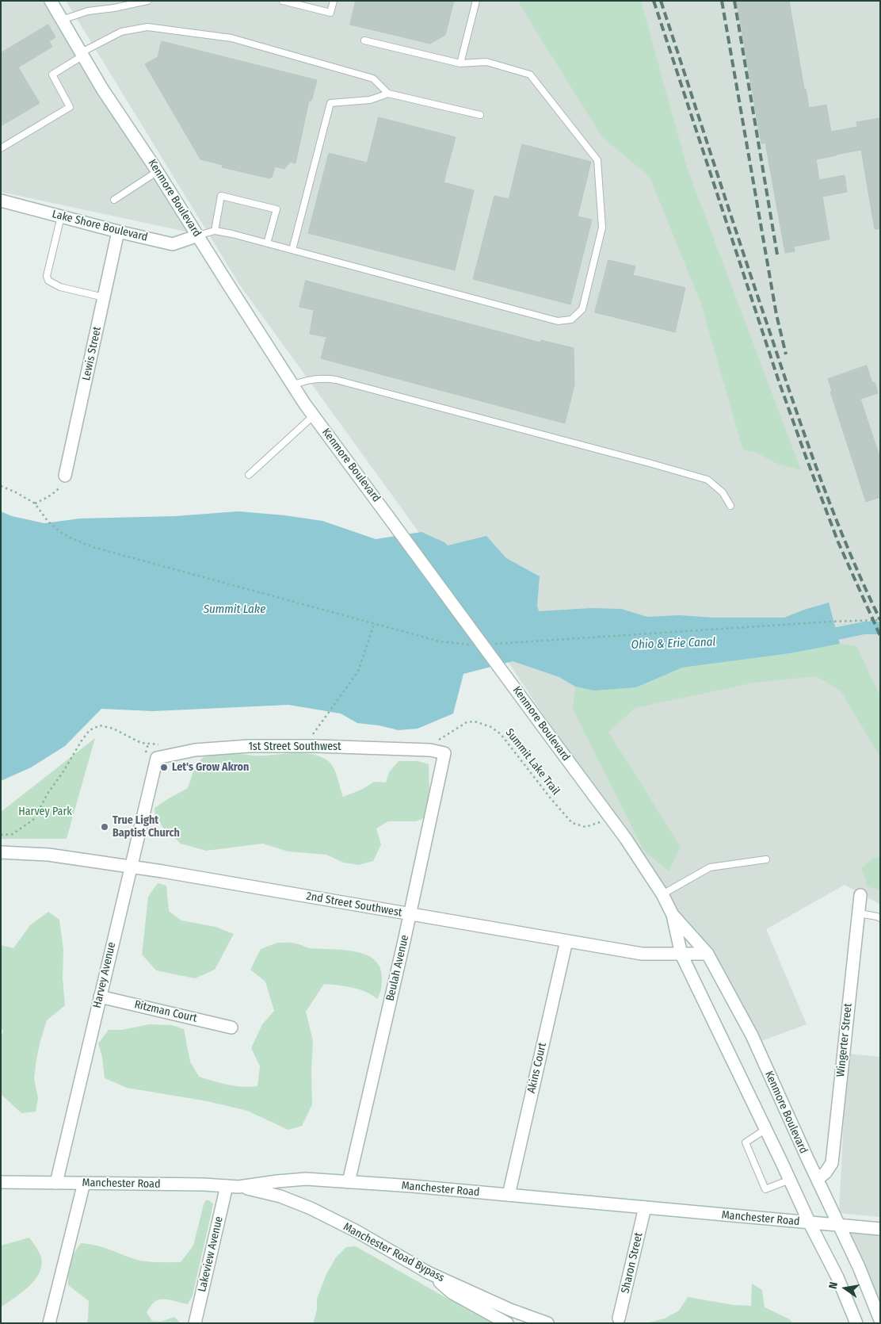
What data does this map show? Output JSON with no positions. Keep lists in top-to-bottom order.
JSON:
{
  "streets": {
    "main road": [
      "Kenmore Boulevard",
      "Lake Shore Boulevard",
      "Lewis Street",
      "1st Street Southwest",
      "2nd Street Southwest",
      "Beulah Avenue",
      "Harvey Avenue",
      "Ritzman Court",
      "Wingerter Street",
      "Akins Court",
      "Manchester Road",
      "Manchester Road Bypass",
      "Lakeview Avenue",
      "Sharon Street"
    ],
    "path": ["Summit Lake Trail"]
  },
  "crossings": [
    ["Kenmore Boulevard", "Lake Shore Boulevard"],
    ["Kenmore Boulevard", "Summit Lake Trail"],
    ["Kenmore Boulevard", "2nd Street Southwest"],
    ["Kenmore Boulevard", "Wingerter Street"],
    ["Kenmore Boulevard", "Manchester Road"],
    ["Lake Shore Boulevard", "Lewis Street"],
    ["1st Street Southwest", "Beulah Avenue"],
    ["1st Street Southwest", "Harvey Avenue"],
    ["2nd Street Southwest", "Beulah Avenue"],
    ["2nd Street Southwest", "Harvey Avenue"],
    ["2nd Street Southwest", "Akins Court"],
    ["Beulah Avenue", "Manchester Road"],
    ["Harvey Avenue", "Ritzman Court"],
    ["Harvey Avenue", "Manchester Road"],
    ["Akins Court", "Manchester Road"],
    ["Manchester Road", "Manchester Road Bypass"],
    ["Manchester Road", "Lakeview Avenue"],
    ["Manchester Road", "Sharon Street"],
    ["Manchester Road Bypass", "Lakeview Avenue"]
  ],
  "water": ["Summit Lake", "Ohio & Erie Canal"],
  "parks": ["Harvey Park"],
  "places": ["Let's Grow Akron", "True Light Baptist Church"],
  "north": "left"
}
